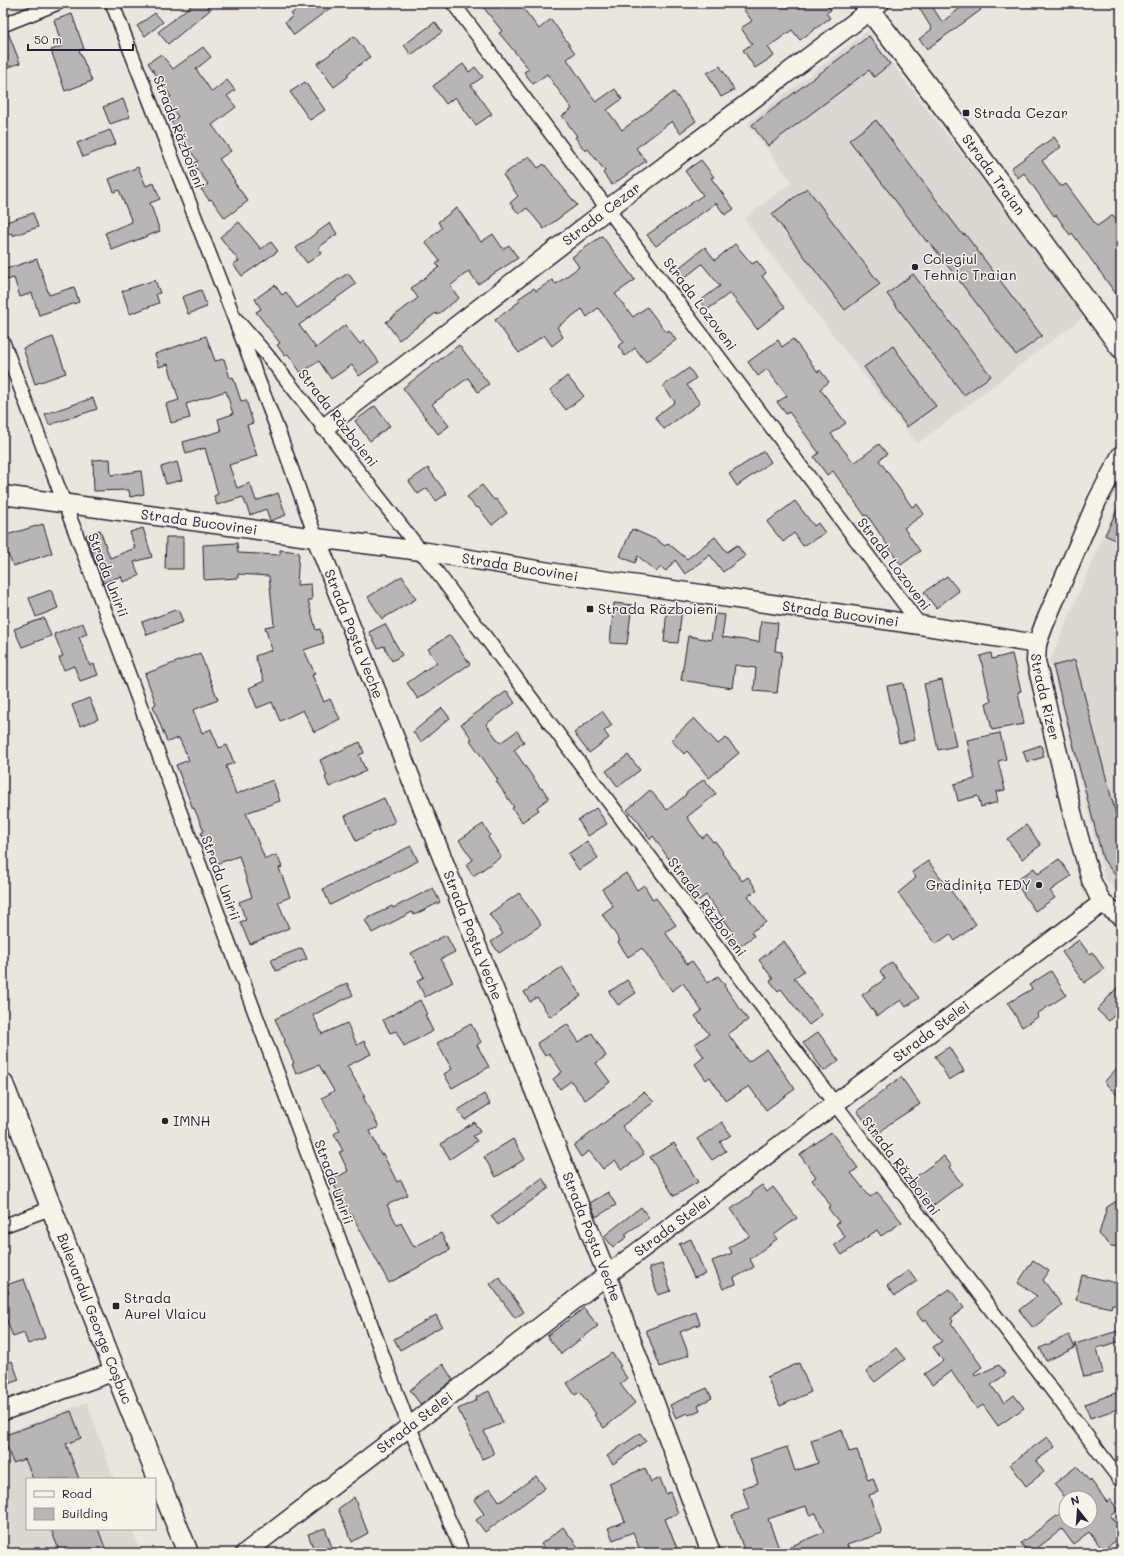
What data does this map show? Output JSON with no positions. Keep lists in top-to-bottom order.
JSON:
{
  "streets": {
    "main road": ["Strada Traian", "Bulevardul George Coșbuc"],
    "street": [
      "Strada Războieni",
      "Strada Cezar",
      "Strada Lozoveni",
      "Strada Bucovinei",
      "Strada Unirii",
      "Strada Poșta Veche",
      "Strada Rizer",
      "Strada Stelei"
    ]
  },
  "crossings": [
    ["Strada Războieni", "Strada Cezar"],
    ["Strada Războieni", "Strada Bucovinei"],
    ["Strada Războieni", "Strada Poșta Veche"],
    ["Strada Războieni", "Strada Stelei"],
    ["Strada Traian", "Strada Cezar"],
    ["Strada Cezar", "Strada Lozoveni"],
    ["Strada Lozoveni", "Strada Bucovinei"],
    ["Strada Bucovinei", "Strada Unirii"],
    ["Strada Bucovinei", "Strada Poșta Veche"],
    ["Strada Bucovinei", "Strada Rizer"],
    ["Strada Unirii", "Strada Stelei"],
    ["Strada Poșta Veche", "Strada Stelei"],
    ["Strada Rizer", "Strada Stelei"]
  ],
  "places": {
    "transit": ["Strada Cezar", "Strada Războieni", "Strada Aurel Vlaicu"],
    "other": ["Colegiul Tehnic Traian", "Grădinița TEDY", "IMNH"]
  },
  "legend": ["Road", "Building"],
  "scale_bar": "50 m",
  "north": "top"
}
